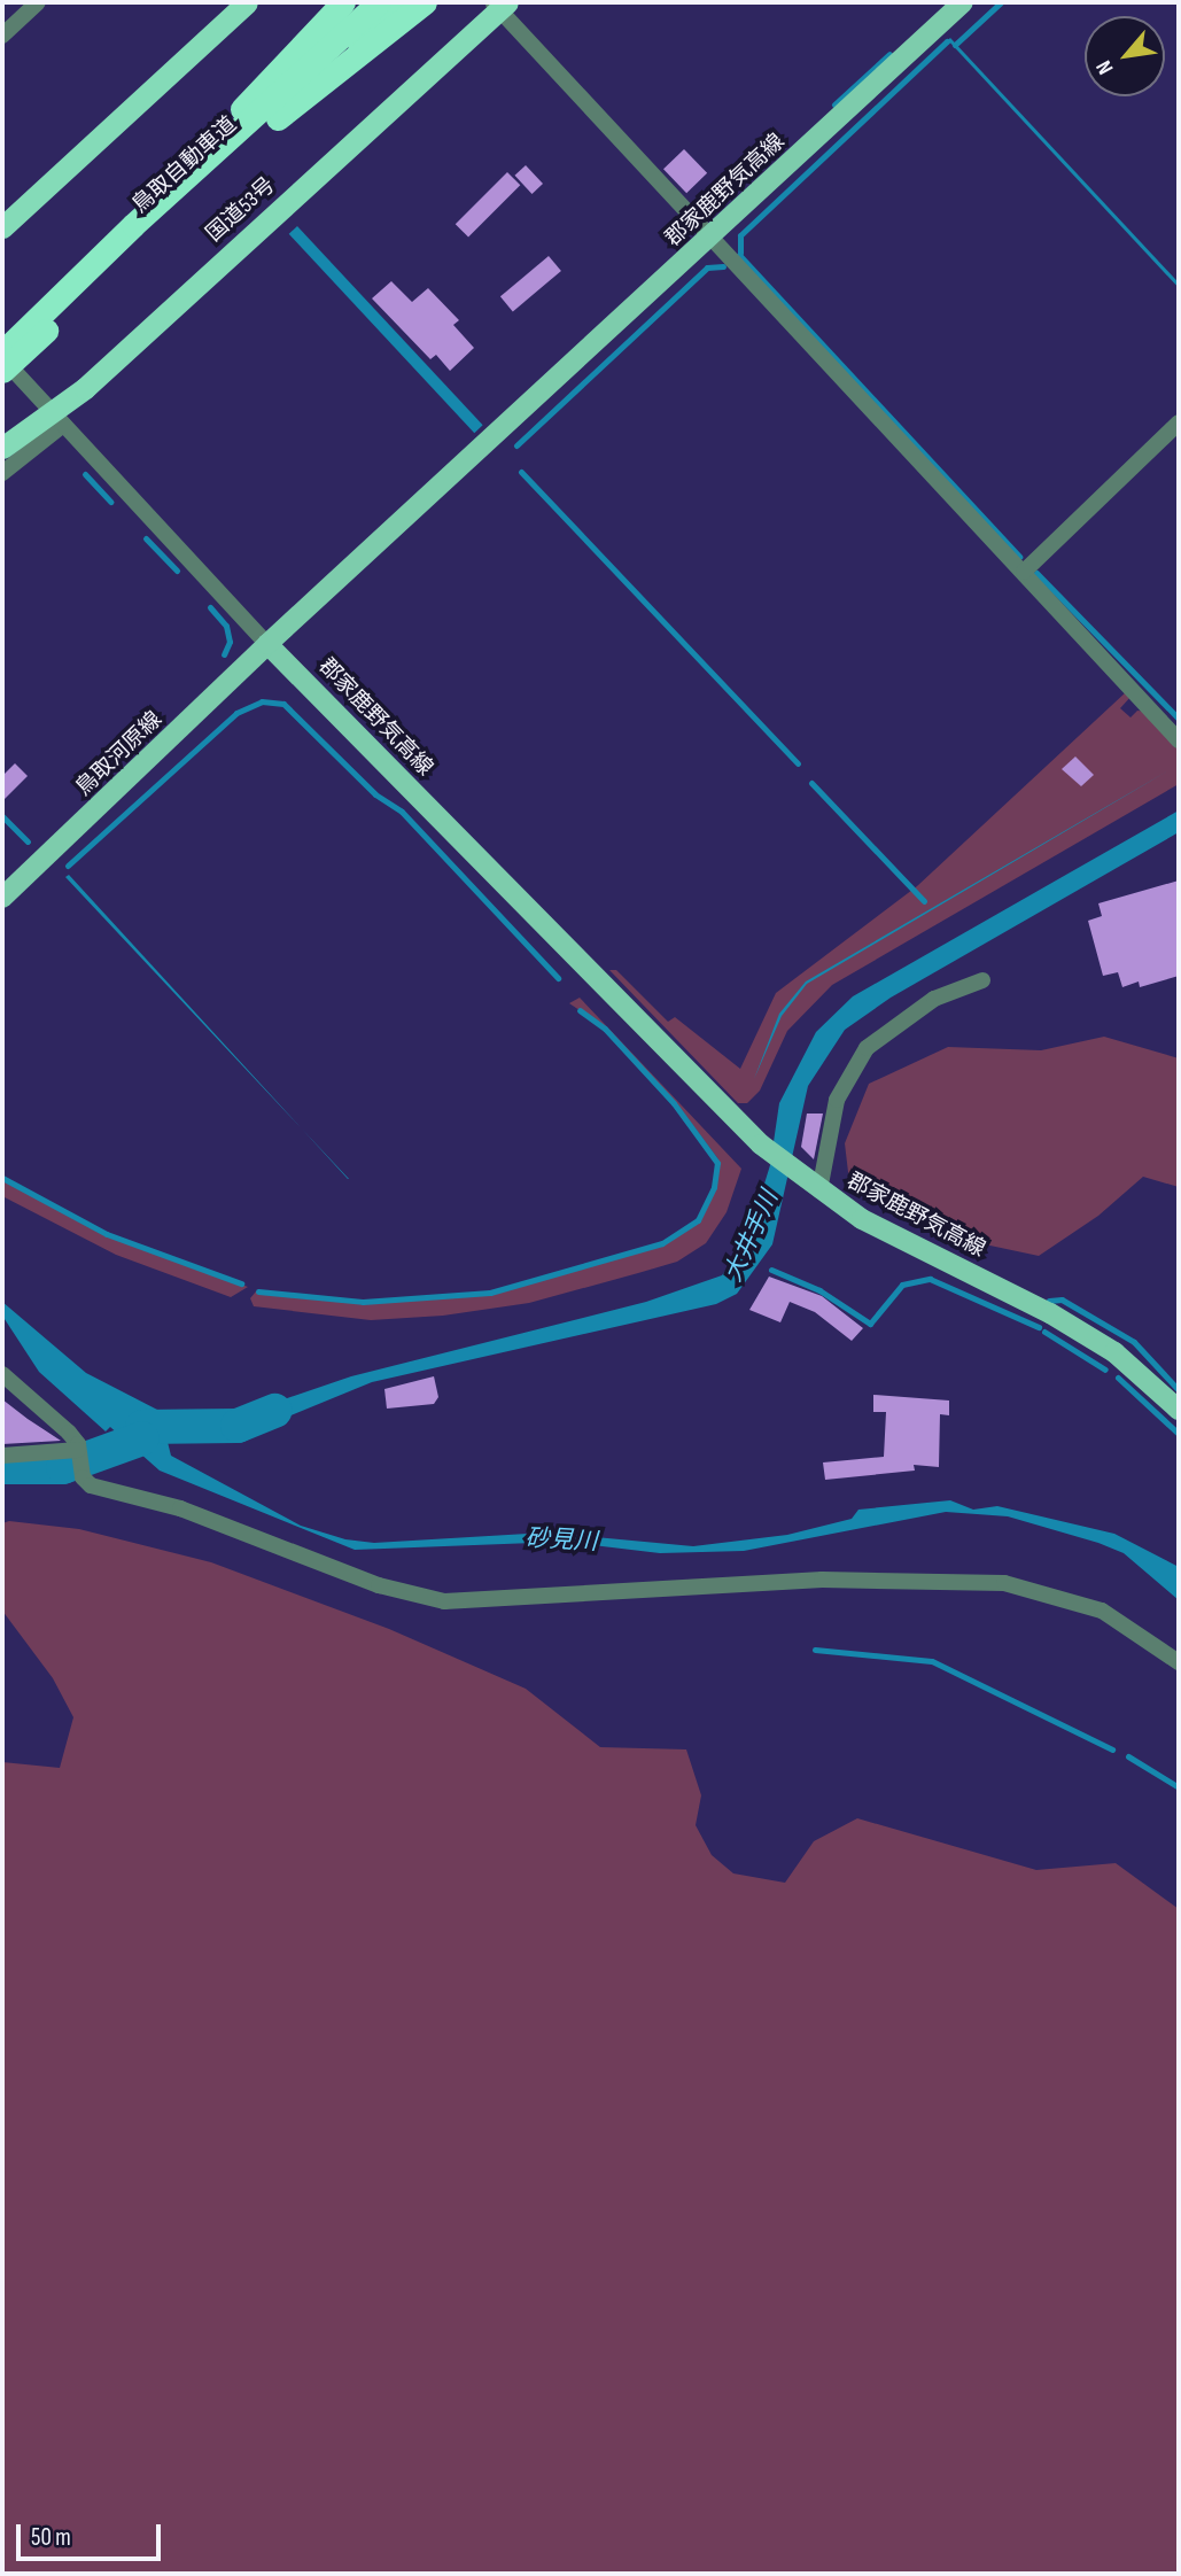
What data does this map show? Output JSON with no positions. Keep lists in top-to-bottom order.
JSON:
{
  "streets": {
    "highway": ["鳥取自動車道", "国道53号"],
    "main road": ["郡家鹿野気高線", "鳥取河原線"]
  },
  "crossings": [
    ["郡家鹿野気高線", "鳥取河原線"]
  ],
  "water": ["大井手川", "砂見川"],
  "scale_bar": "50 m",
  "north": "bottom left"
}
